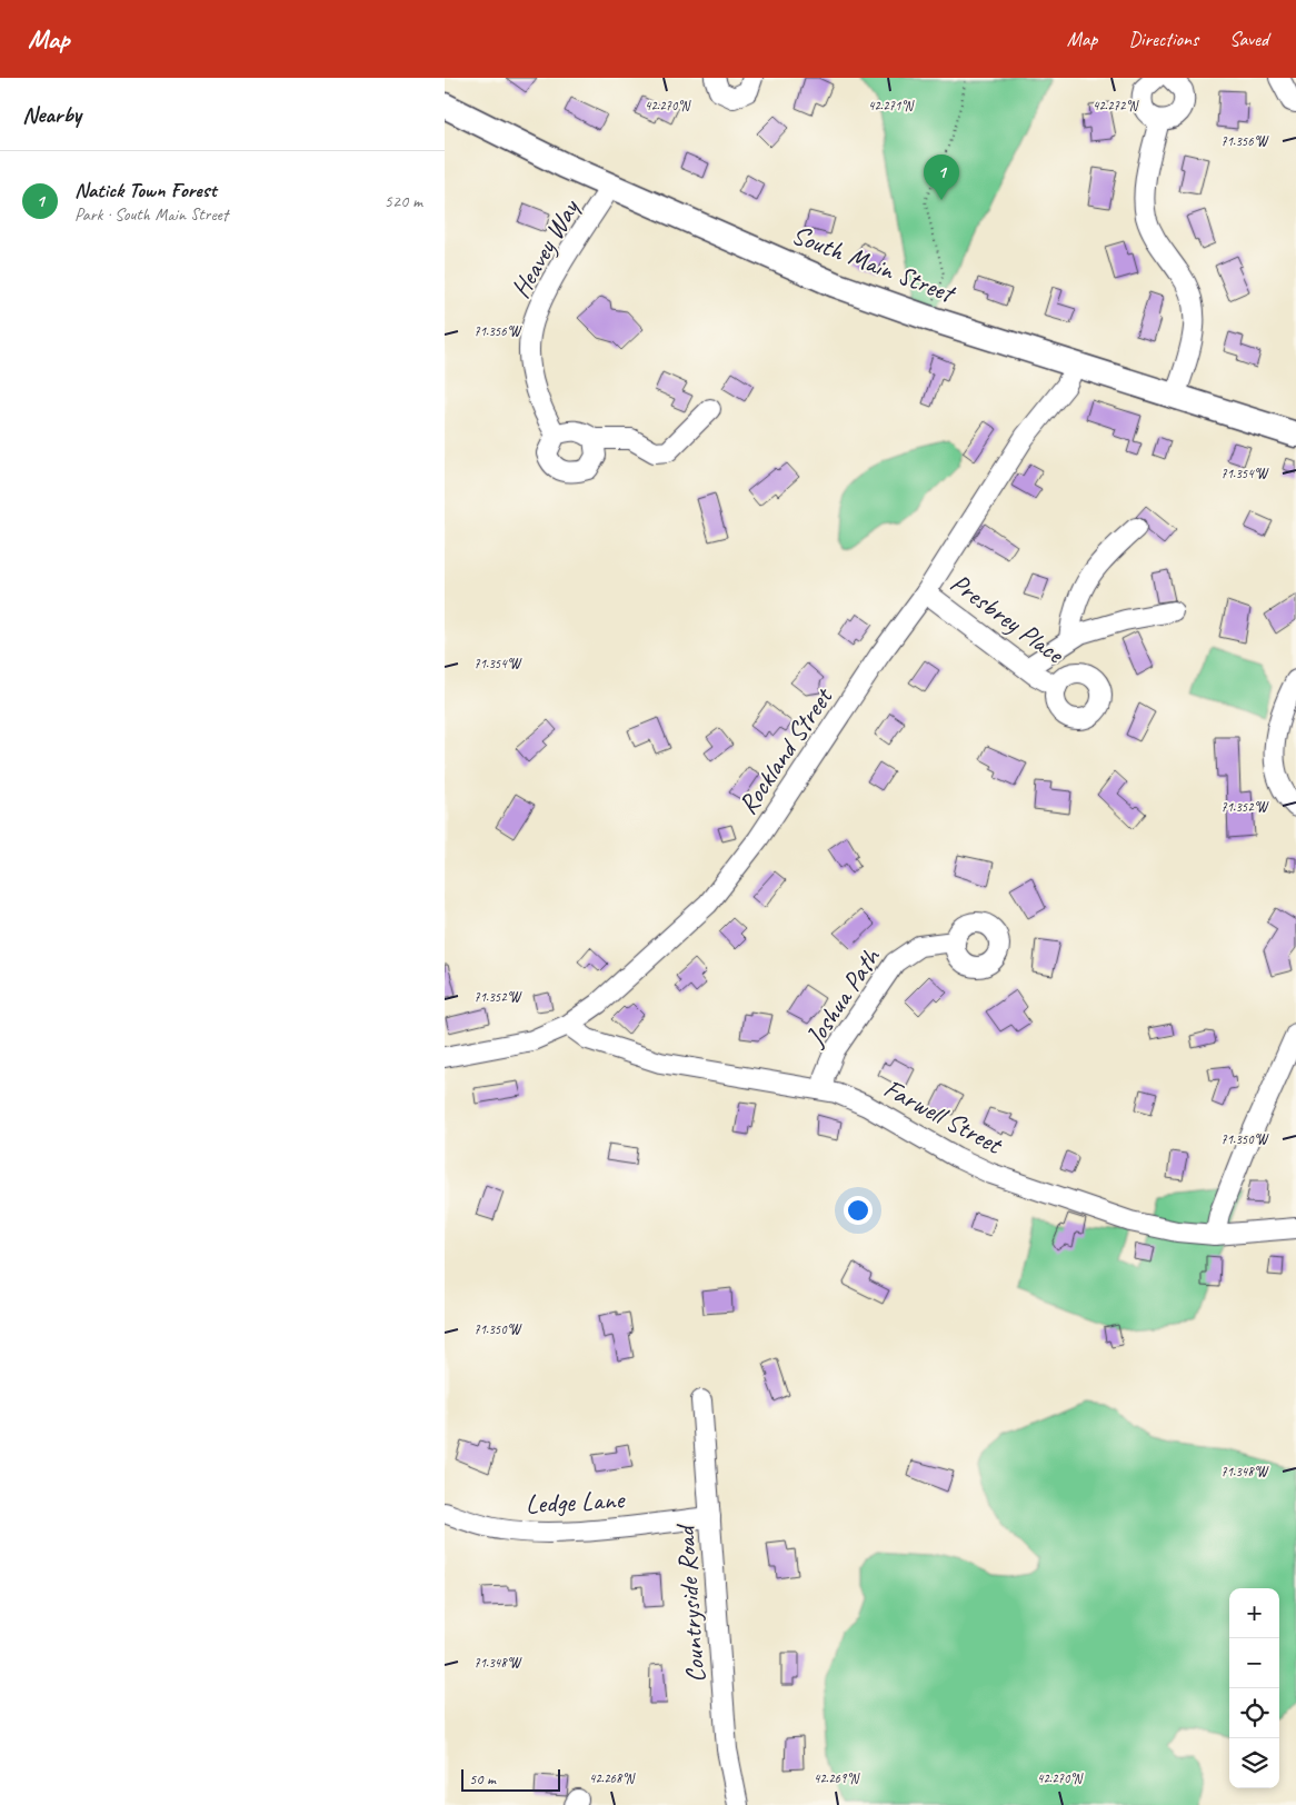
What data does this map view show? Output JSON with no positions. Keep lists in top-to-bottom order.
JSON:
{
  "streets": {
    "main road": ["South Main Street"],
    "street": [
      "Heavey Way",
      "Presbrey Place",
      "Rockland Street",
      "Joshua Path",
      "Farwell Street",
      "Ledge Lane",
      "Countryside Road"
    ]
  },
  "crossings": [
    ["Heavey Way", "South Main Street"],
    ["South Main Street", "Rockland Street"],
    ["Presbrey Place", "Rockland Street"],
    ["Rockland Street", "Farwell Street"],
    ["Joshua Path", "Farwell Street"],
    ["Ledge Lane", "Countryside Road"]
  ],
  "scale_bar": "50 m",
  "page": {
    "header": "Map",
    "nav": ["Map", "Directions", "Saved"],
    "heading": "Nearby",
    "list": [
      {
        "mark": "1",
        "name": "Natick Town Forest",
        "note": "Park · South Main Street",
        "value": "520 m"
      }
    ],
    "pins": "1",
    "map_buttons": ["+", "−"],
    "scale": "50 m"
  },
  "coordinates": [
    "42.270°N",
    "42.271°N",
    "42.272°N",
    "71.356°W",
    "71.354°W",
    "71.352°W",
    "71.350°W",
    "71.348°W",
    "42.268°N",
    "42.269°N"
  ]
}
